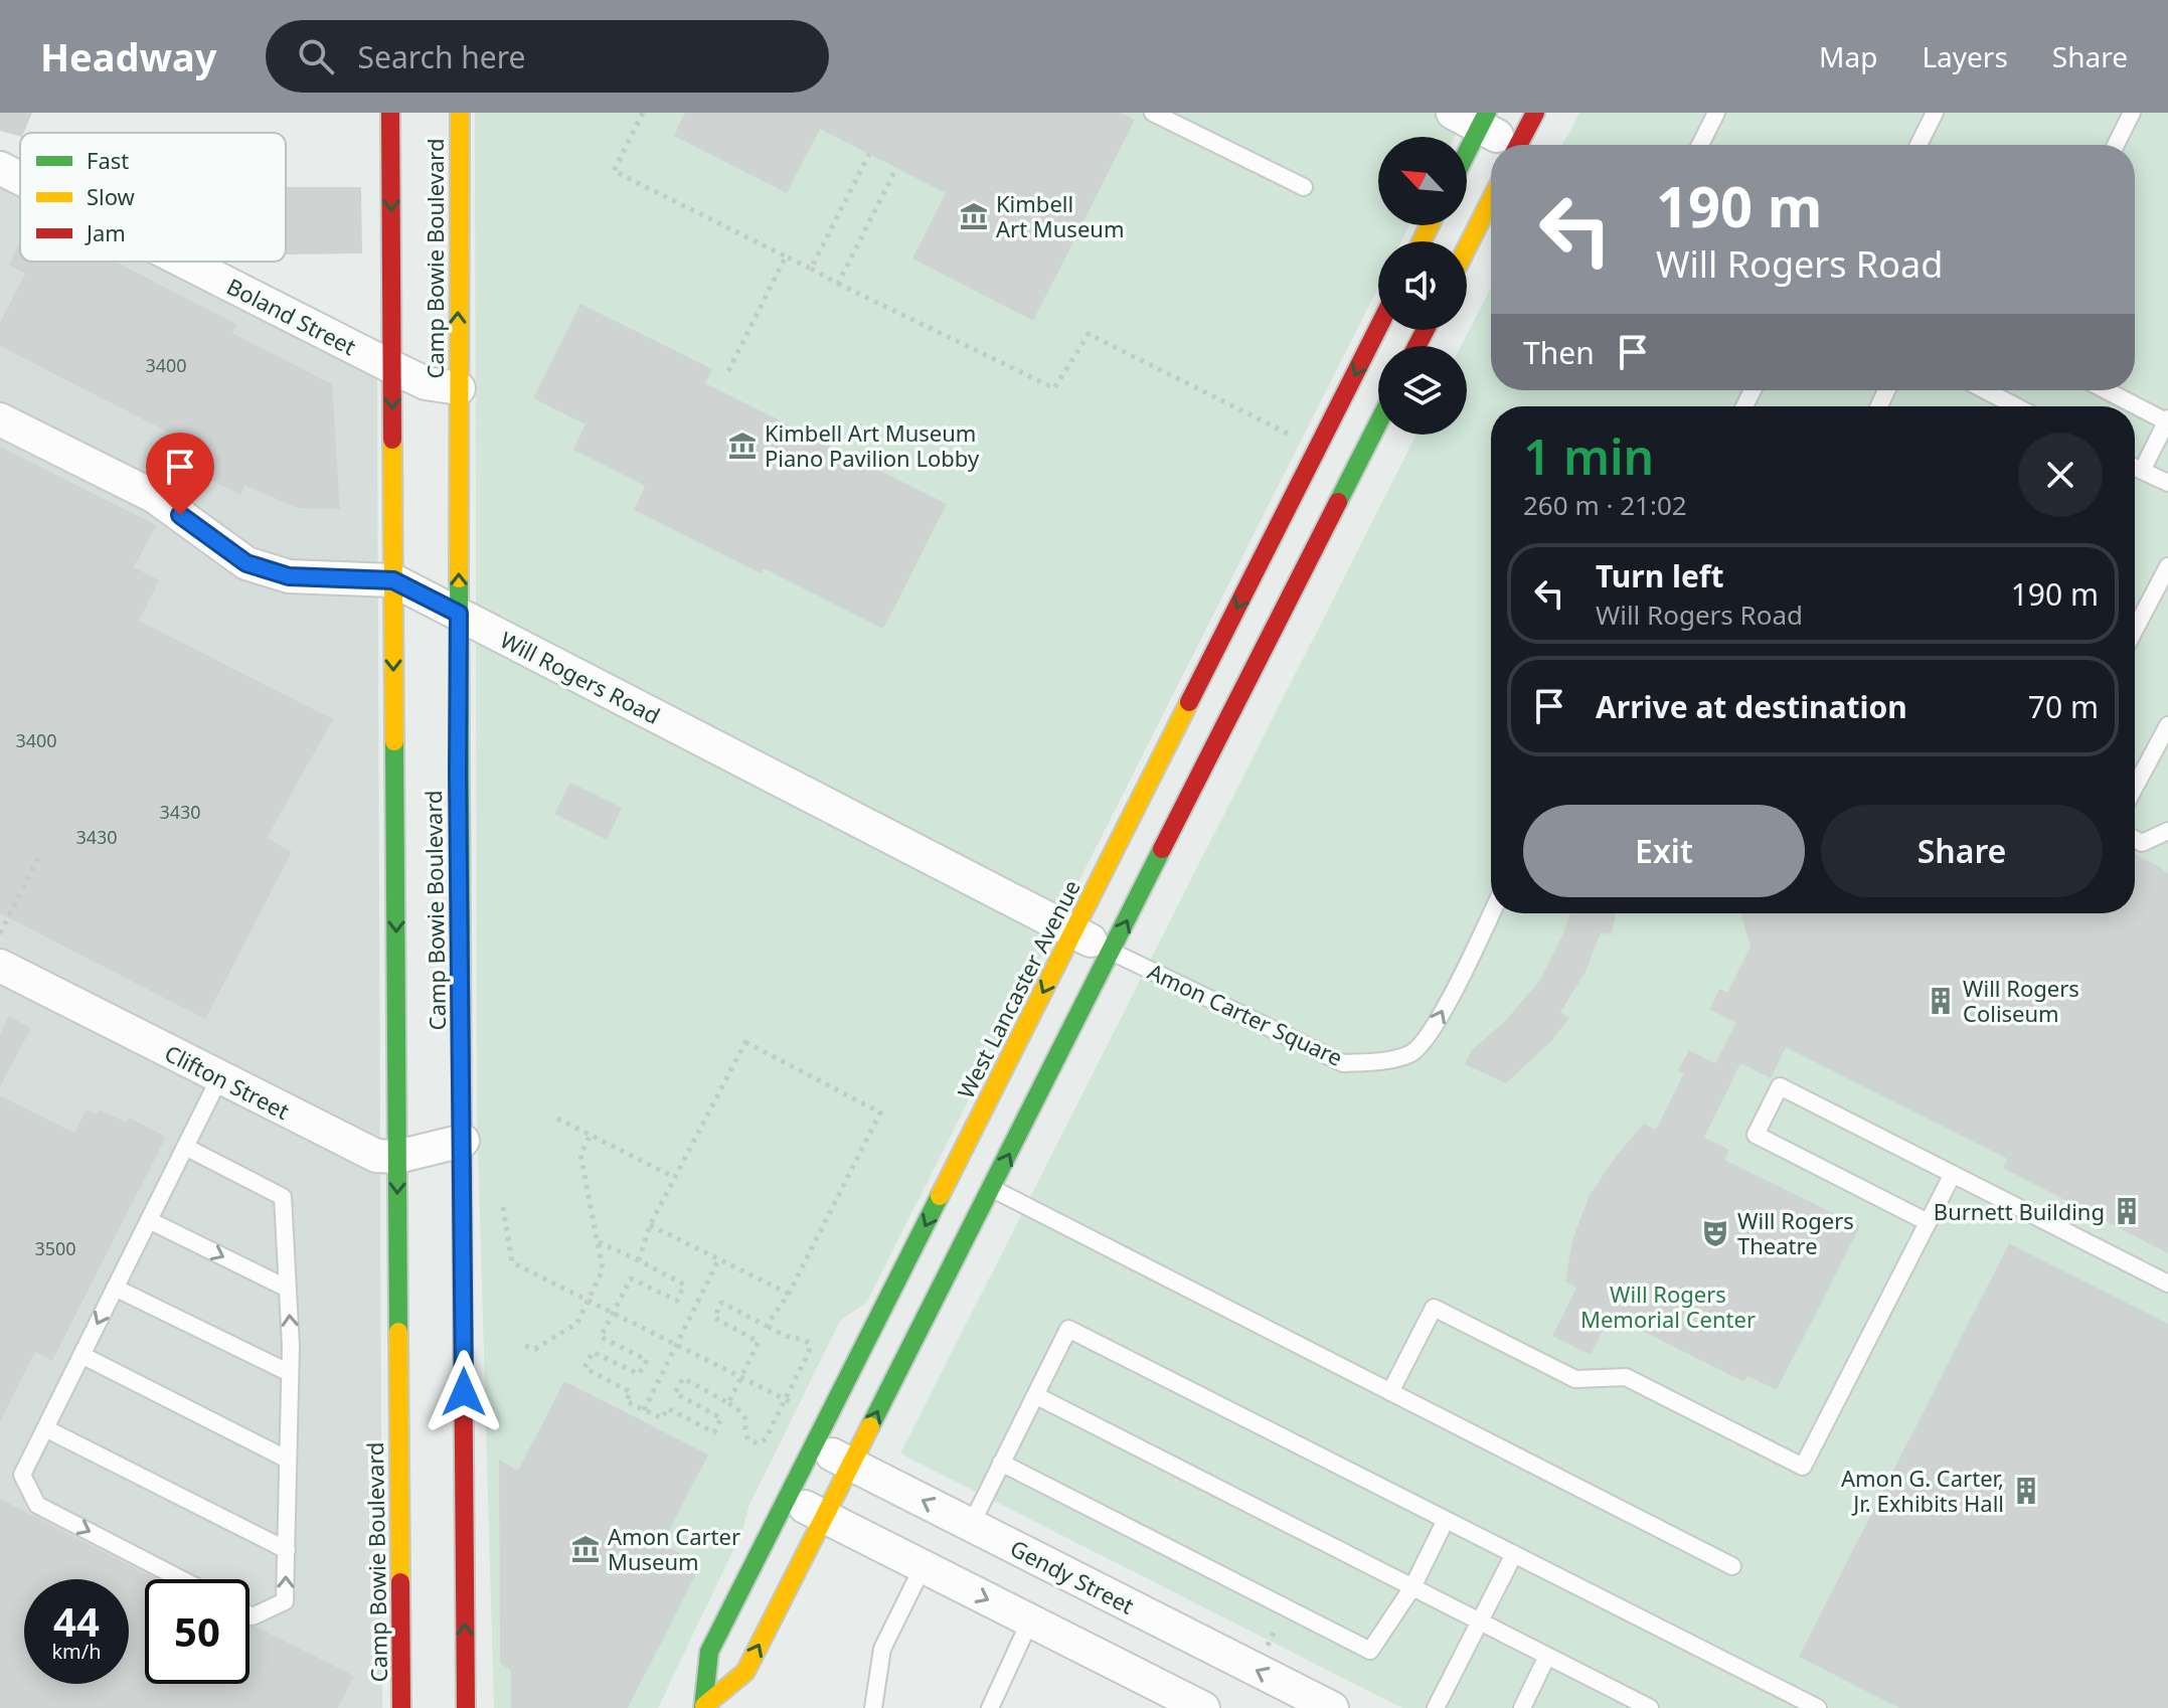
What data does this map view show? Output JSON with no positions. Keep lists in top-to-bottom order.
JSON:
{
  "streets": {
    "main road": ["Camp Bowie Boulevard", "West Lancaster Avenue"],
    "street": [
      "Boland Street",
      "Will Rogers Road",
      "Clifton Street",
      "Gendy Street"
    ],
    "lane": ["Amon Carter Square"]
  },
  "crossings": [
    ["Camp Bowie Boulevard", "Boland Street"],
    ["Camp Bowie Boulevard", "Will Rogers Road"],
    ["Camp Bowie Boulevard", "Clifton Street"],
    ["Will Rogers Road", "West Lancaster Avenue"],
    ["Will Rogers Road", "Amon Carter Square"],
    ["West Lancaster Avenue", "Amon Carter Square"],
    ["West Lancaster Avenue", "Gendy Street"]
  ],
  "parks": ["Will Rogers Memorial Center"],
  "places": {
    "museum": ["Kimbell Art Museum", "Kimbell Art Museum Piano Pavilion Lobby", "Amon Carter Museum"],
    "building": ["Will Rogers Coliseum", "Burnett Building", "Amon G. Carter, Jr. Exhibits Hall"],
    "theatre": ["Will Rogers Theatre"]
  },
  "house_numbers": [
    "3400",
    "3400",
    "3430",
    "3430",
    "3500"
  ],
  "legend": ["Fast", "Slow", "Jam"],
  "north": "top left",
  "page": {
    "header": "Headway",
    "search": "Search here",
    "nav": ["Map", "Layers", "Share"],
    "turn": ["190 m", "Will Rogers Road"],
    "then": "Then",
    "heading": ["1 min", "260 m · 21:02"],
    "list": [
      {
        "name": "Turn left",
        "note": "Will Rogers Road",
        "value": "190 m"
      },
      {
        "name": "Arrive at destination",
        "value": "70 m"
      }
    ],
    "buttons": ["Exit", "Share"],
    "speed": "44 km/h",
    "limit": "50"
  }
}
